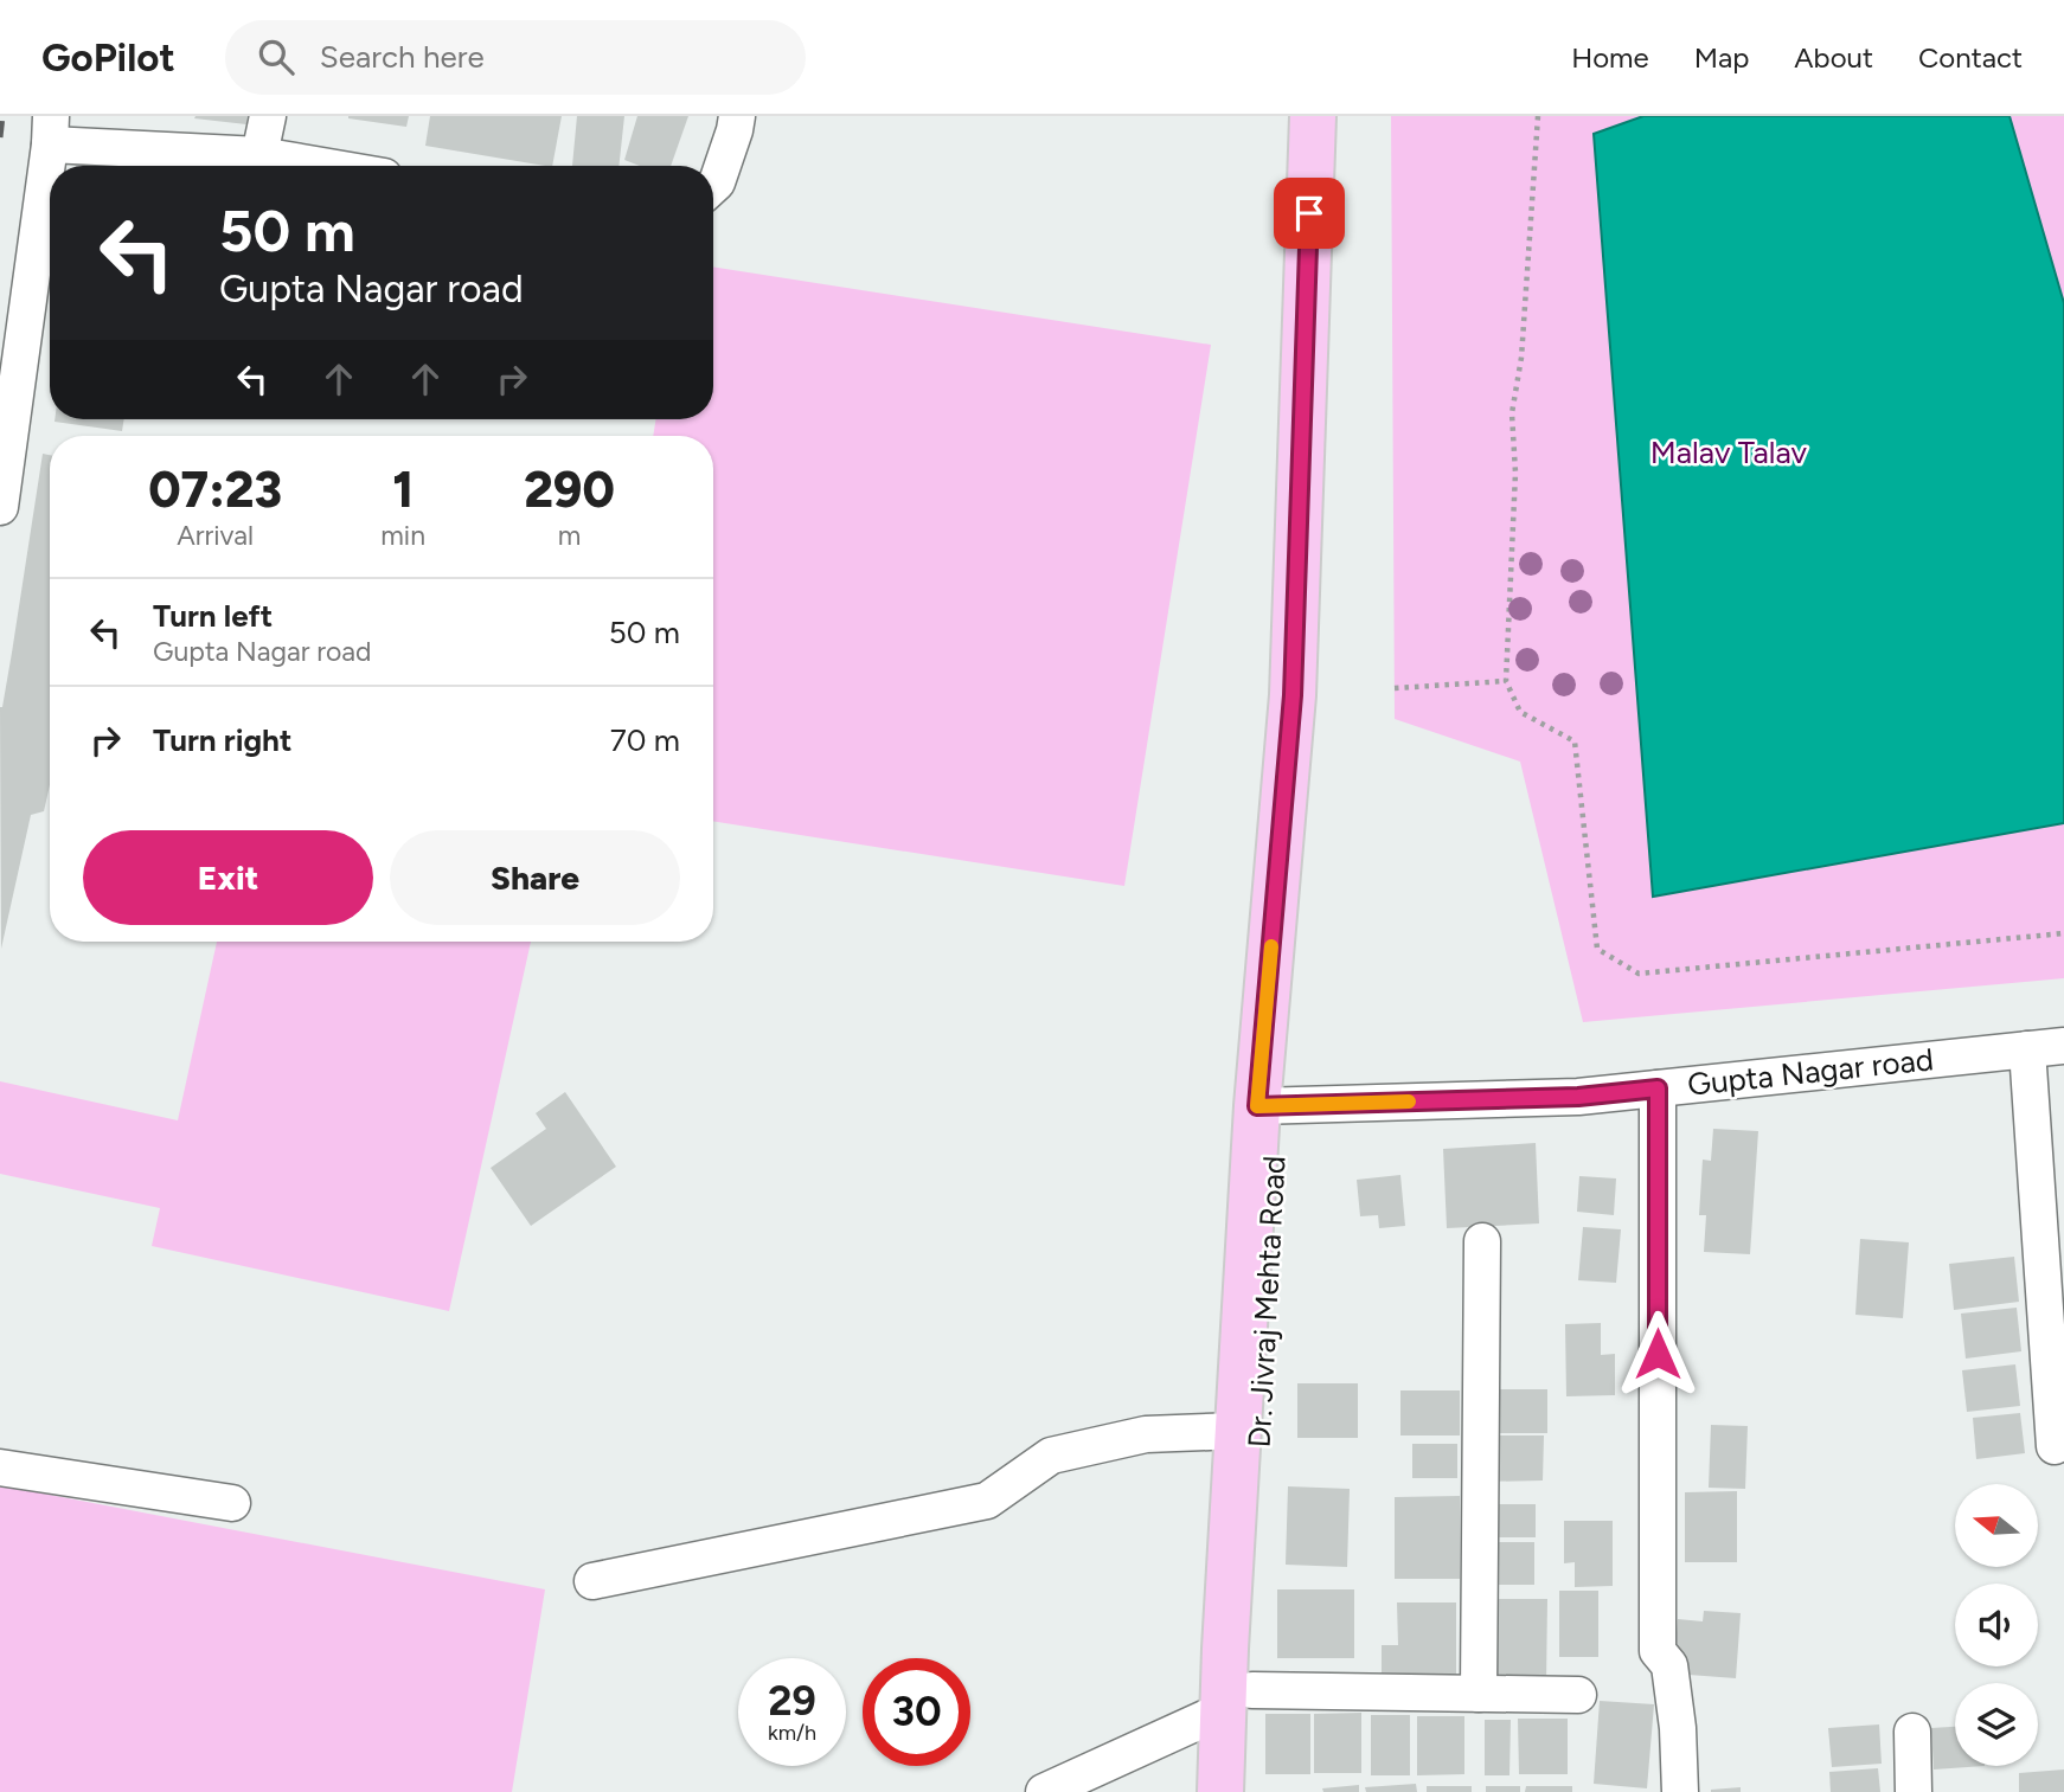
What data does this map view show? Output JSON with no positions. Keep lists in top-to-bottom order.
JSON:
{
  "streets": {
    "main road": ["Dr. Jivraj Mehta Road"],
    "street": ["Gupta Nagar road"]
  },
  "crossings": [
    ["Gupta Nagar road", "Dr. Jivraj Mehta Road"]
  ],
  "parks": ["Malav Talav"],
  "north": "left",
  "page": {
    "header": "GoPilot",
    "search": "Search here",
    "nav": [
      "Home",
      "Map",
      "About",
      "Contact"
    ],
    "turn": ["50 m", "Gupta Nagar road"],
    "eta": [
      "07:23",
      "Arrival",
      "1",
      "min",
      "290",
      "m"
    ],
    "list": [
      {
        "name": "Turn left",
        "note": "Gupta Nagar road",
        "value": "50 m"
      },
      {
        "name": "Turn right",
        "value": "70 m"
      }
    ],
    "buttons": ["Exit", "Share"],
    "speed": "29 km/h",
    "limit": "30"
  }
}
